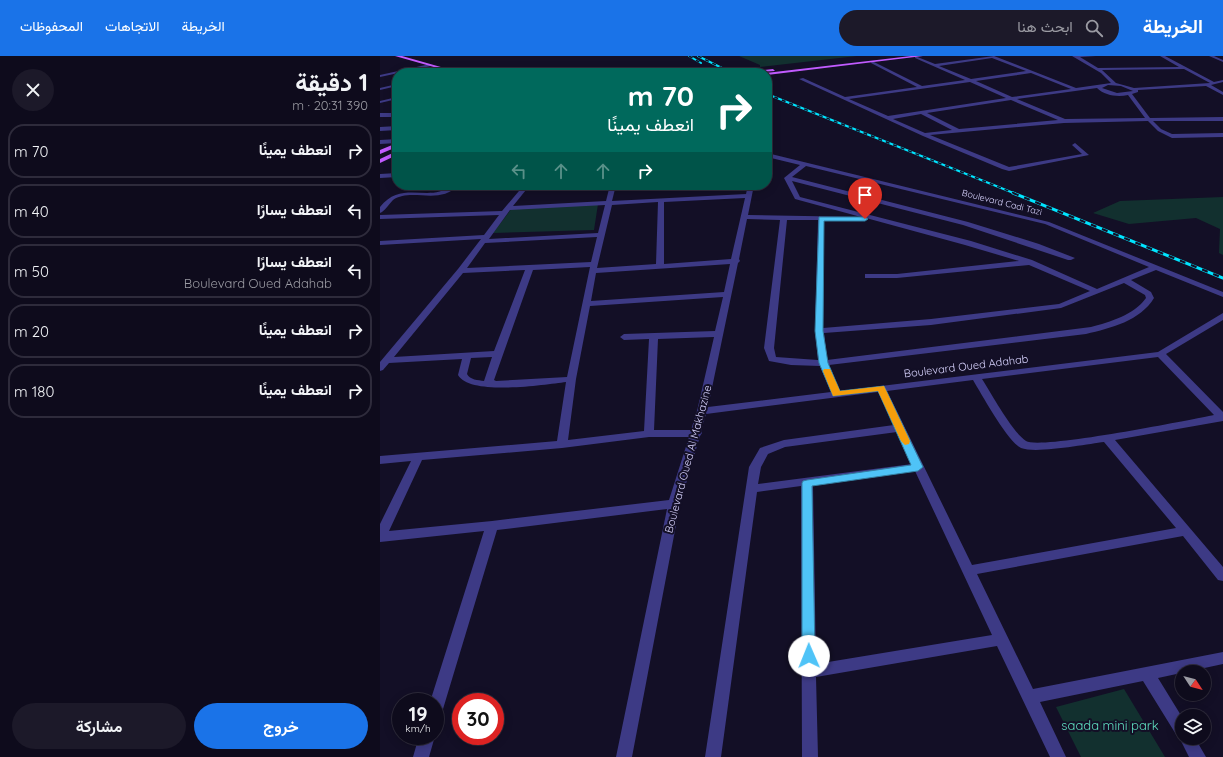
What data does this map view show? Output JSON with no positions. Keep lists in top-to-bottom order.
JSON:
{
  "streets": {
    "street": ["Boulevard Cadi Tazi", "Boulevard Oued Adahab", "Boulevard Oued Al Makhazine"]
  },
  "crossings": [
    ["Boulevard Oued Adahab", "Boulevard Oued Al Makhazine"]
  ],
  "parks": ["saada mini park"],
  "north": "bottom right",
  "page": {
    "header": "الخريطة",
    "search": "ابحث هنا",
    "nav": ["الخريطة", "الاتجاهات", "المحفوظات"],
    "heading": ["1 دقيقة", "390 m · 20:31"],
    "turn": ["70 m", "انعطف يمينًا"],
    "list": [
      {
        "name": "انعطف يمينًا",
        "value": "70 m"
      },
      {
        "name": "انعطف يسارًا",
        "value": "40 m"
      },
      {
        "name": "انعطف يسارًا",
        "note": "Boulevard Oued Adahab",
        "value": "50 m"
      },
      {
        "name": "انعطف يمينًا",
        "value": "20 m"
      },
      {
        "name": "انعطف يمينًا",
        "value": "180 m"
      }
    ],
    "speed": "19 km/h",
    "limit": "30",
    "buttons": ["خروج", "مشاركة"]
  }
}
